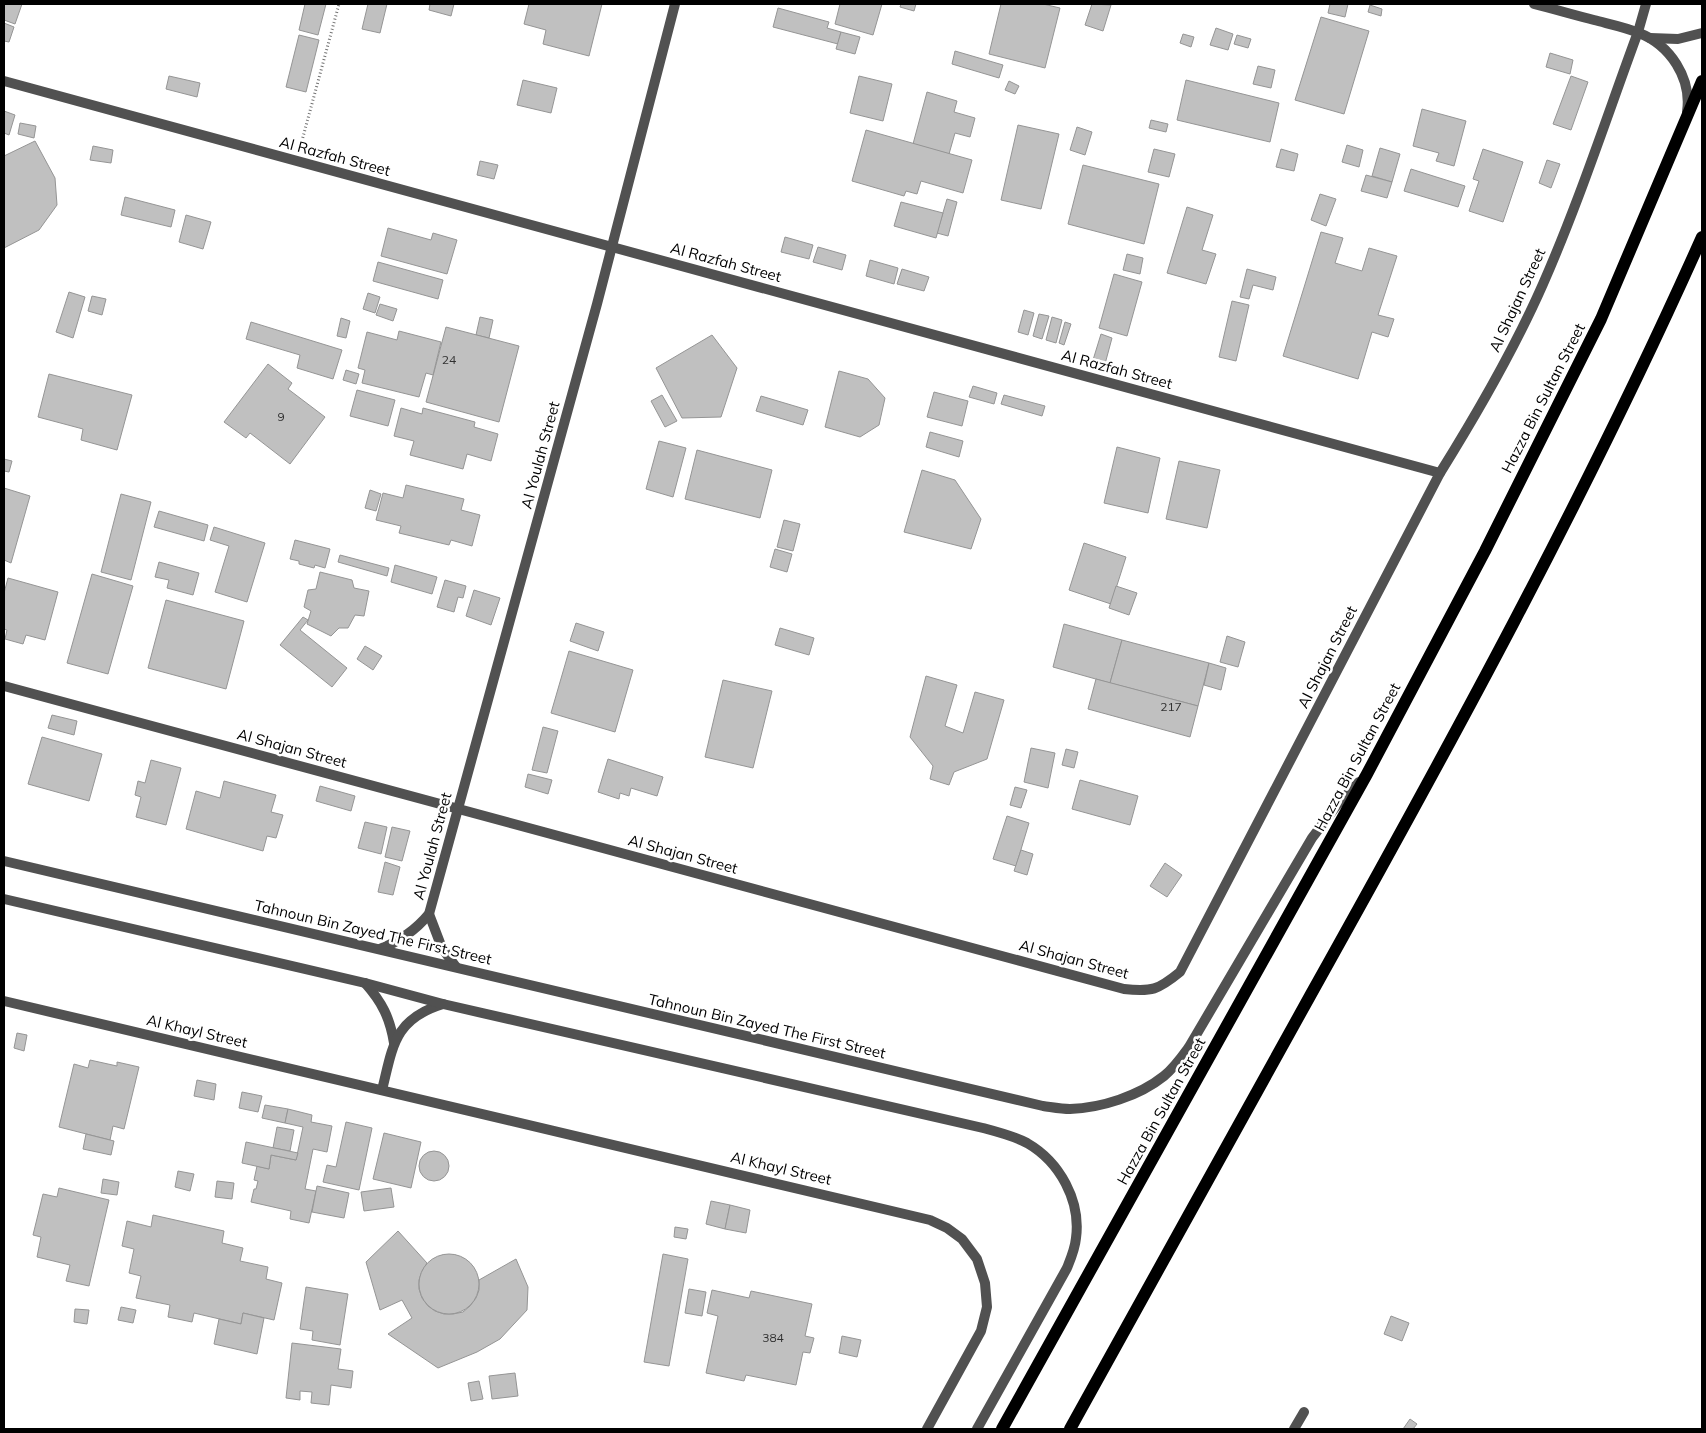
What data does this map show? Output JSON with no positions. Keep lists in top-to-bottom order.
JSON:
{
  "streets": {
    "main road": ["Hazza Bin Sultan Street"],
    "street": [
      "Al Razfah Street",
      "Al Shajan Street",
      "Al Youlah Street",
      "Tahnoun Bin Zayed The First Street",
      "Al Khayl Street"
    ]
  },
  "crossings": [
    ["Al Razfah Street", "Al Shajan Street"],
    ["Al Razfah Street", "Al Youlah Street"],
    ["Al Shajan Street", "Al Youlah Street"],
    ["Hazza Bin Sultan Street", "Tahnoun Bin Zayed The First Street"],
    ["Al Youlah Street", "Tahnoun Bin Zayed The First Street"]
  ],
  "house_numbers": [
    "24",
    "9",
    "217",
    "384"
  ]
}
